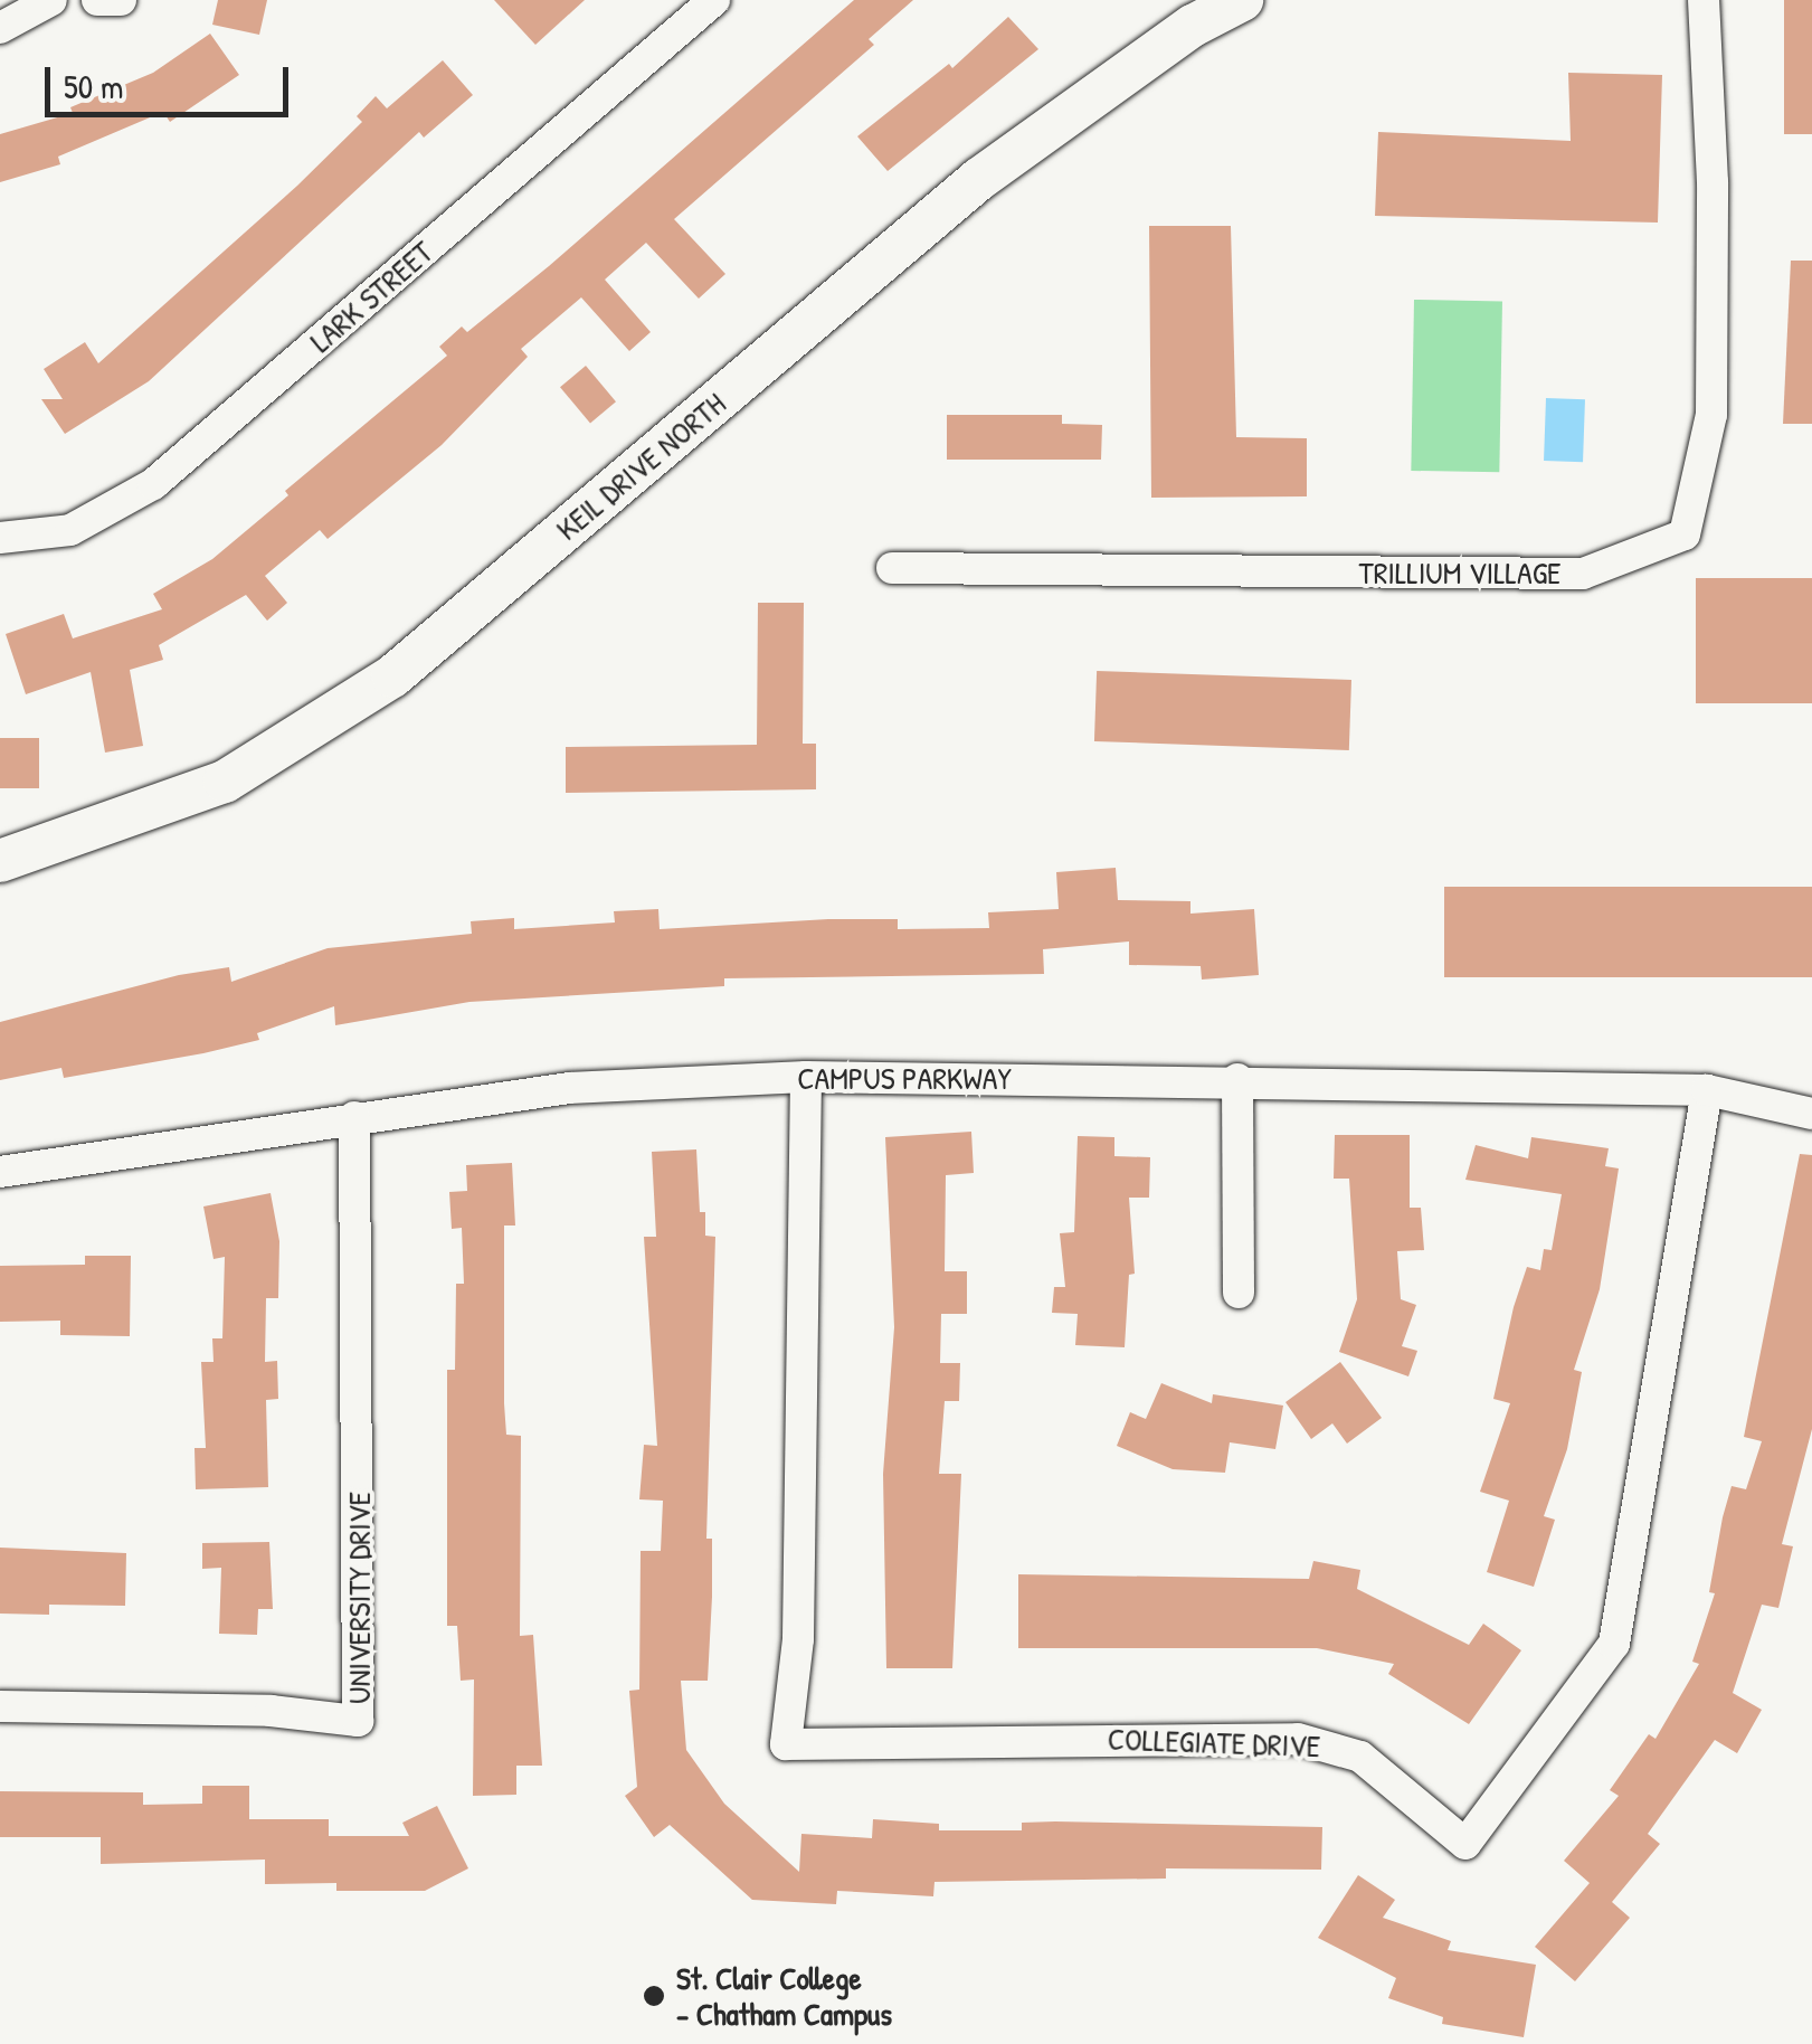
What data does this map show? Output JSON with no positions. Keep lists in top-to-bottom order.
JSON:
{
  "streets": {
    "street": [
      "LARK STREET",
      "KEIL DRIVE NORTH",
      "TRILLIUM VILLAGE",
      "CAMPUS PARKWAY",
      "UNIVERSITY DRIVE",
      "COLLEGIATE DRIVE"
    ]
  },
  "crossings": [
    ["CAMPUS PARKWAY", "UNIVERSITY DRIVE"],
    ["CAMPUS PARKWAY", "COLLEGIATE DRIVE"]
  ],
  "places": ["St. Clair College - Chatham Campus"],
  "scale_bar": "50 m"
}
